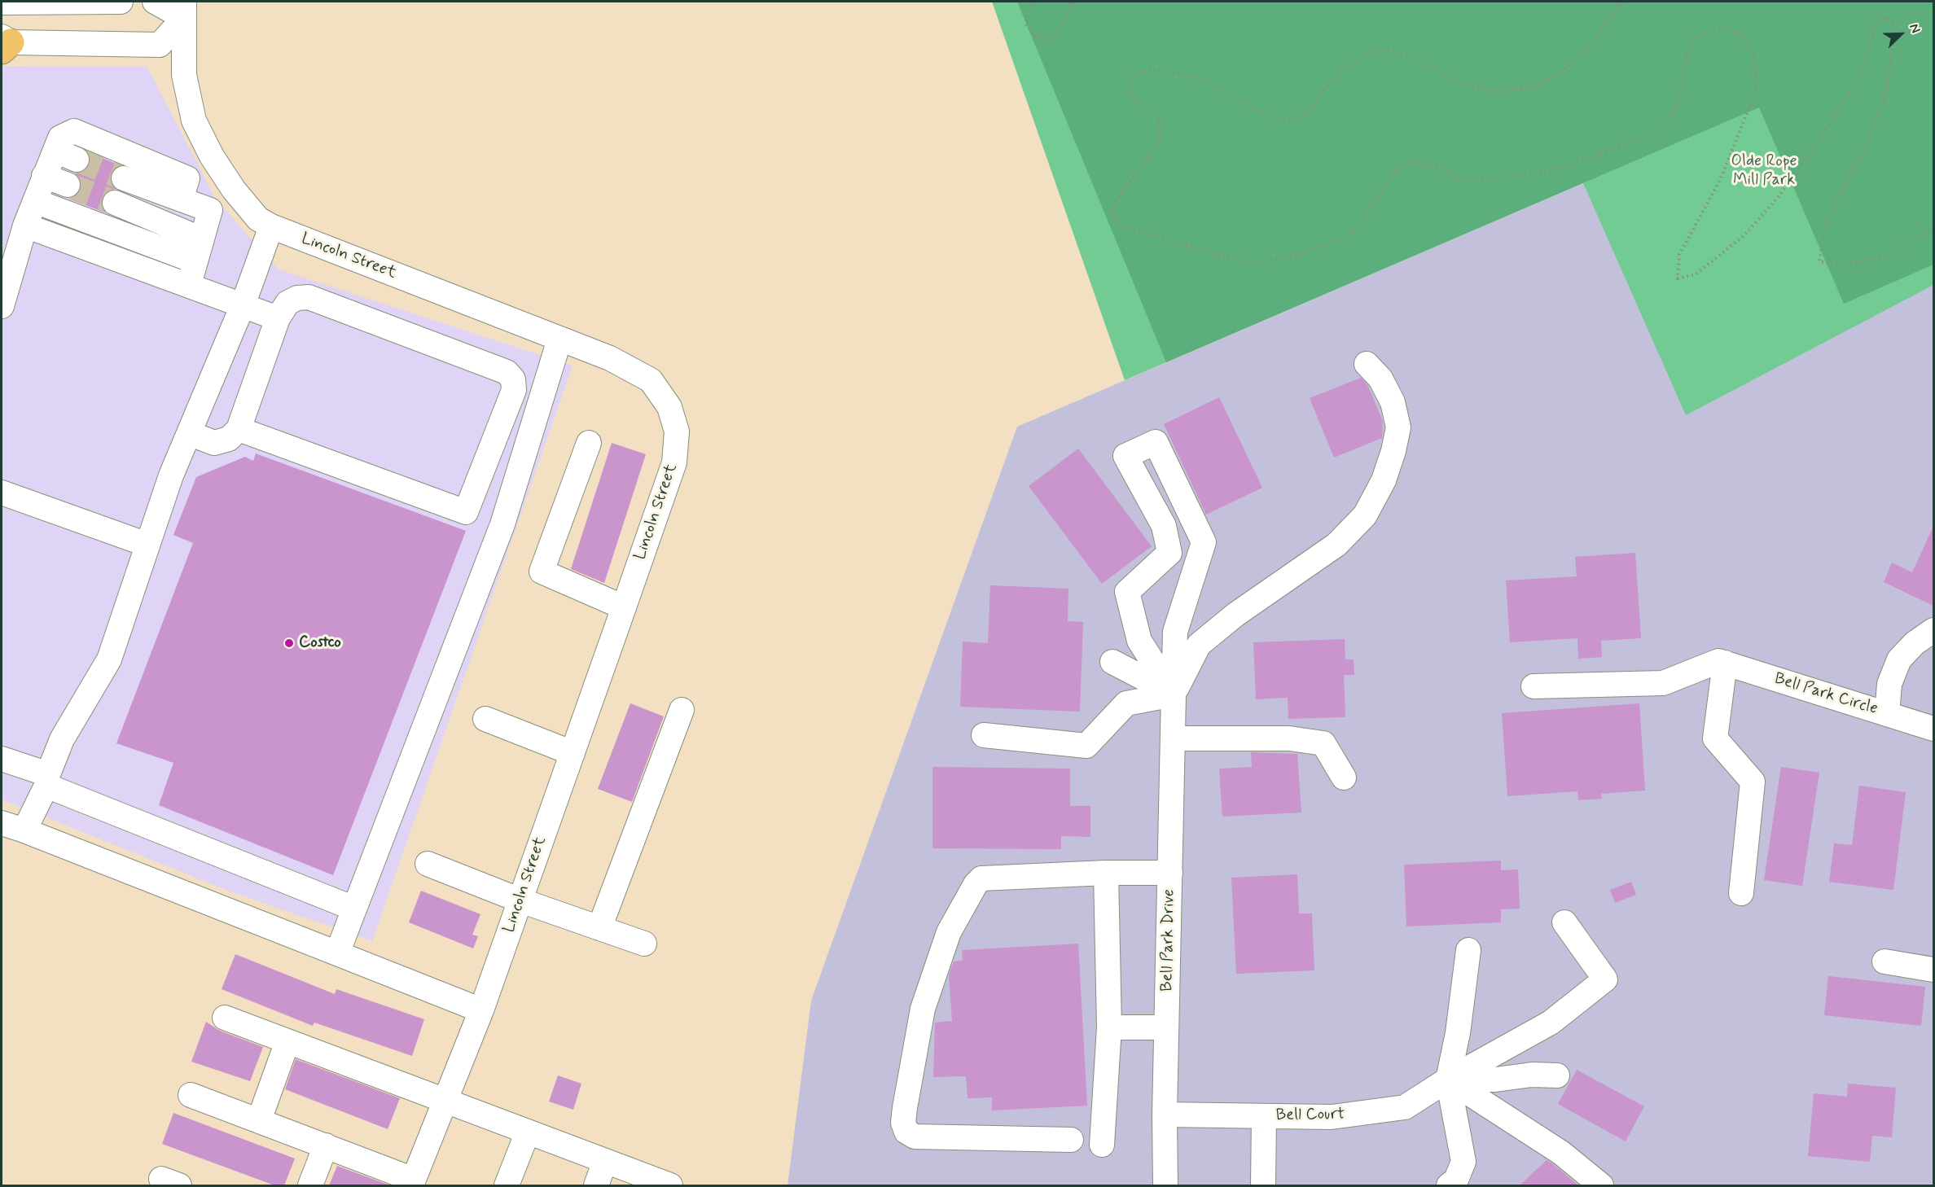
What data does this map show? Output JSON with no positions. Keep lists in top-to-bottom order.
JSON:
{
  "streets": {
    "street": [
      "Lincoln Street",
      "Bell Park Circle",
      "Bell Park Drive",
      "Bell Court"
    ]
  },
  "crossings": [
    ["Bell Park Drive", "Bell Court"]
  ],
  "parks": ["Olde Rope Mill Park"],
  "places": ["Costco"],
  "north": "top right"
}
